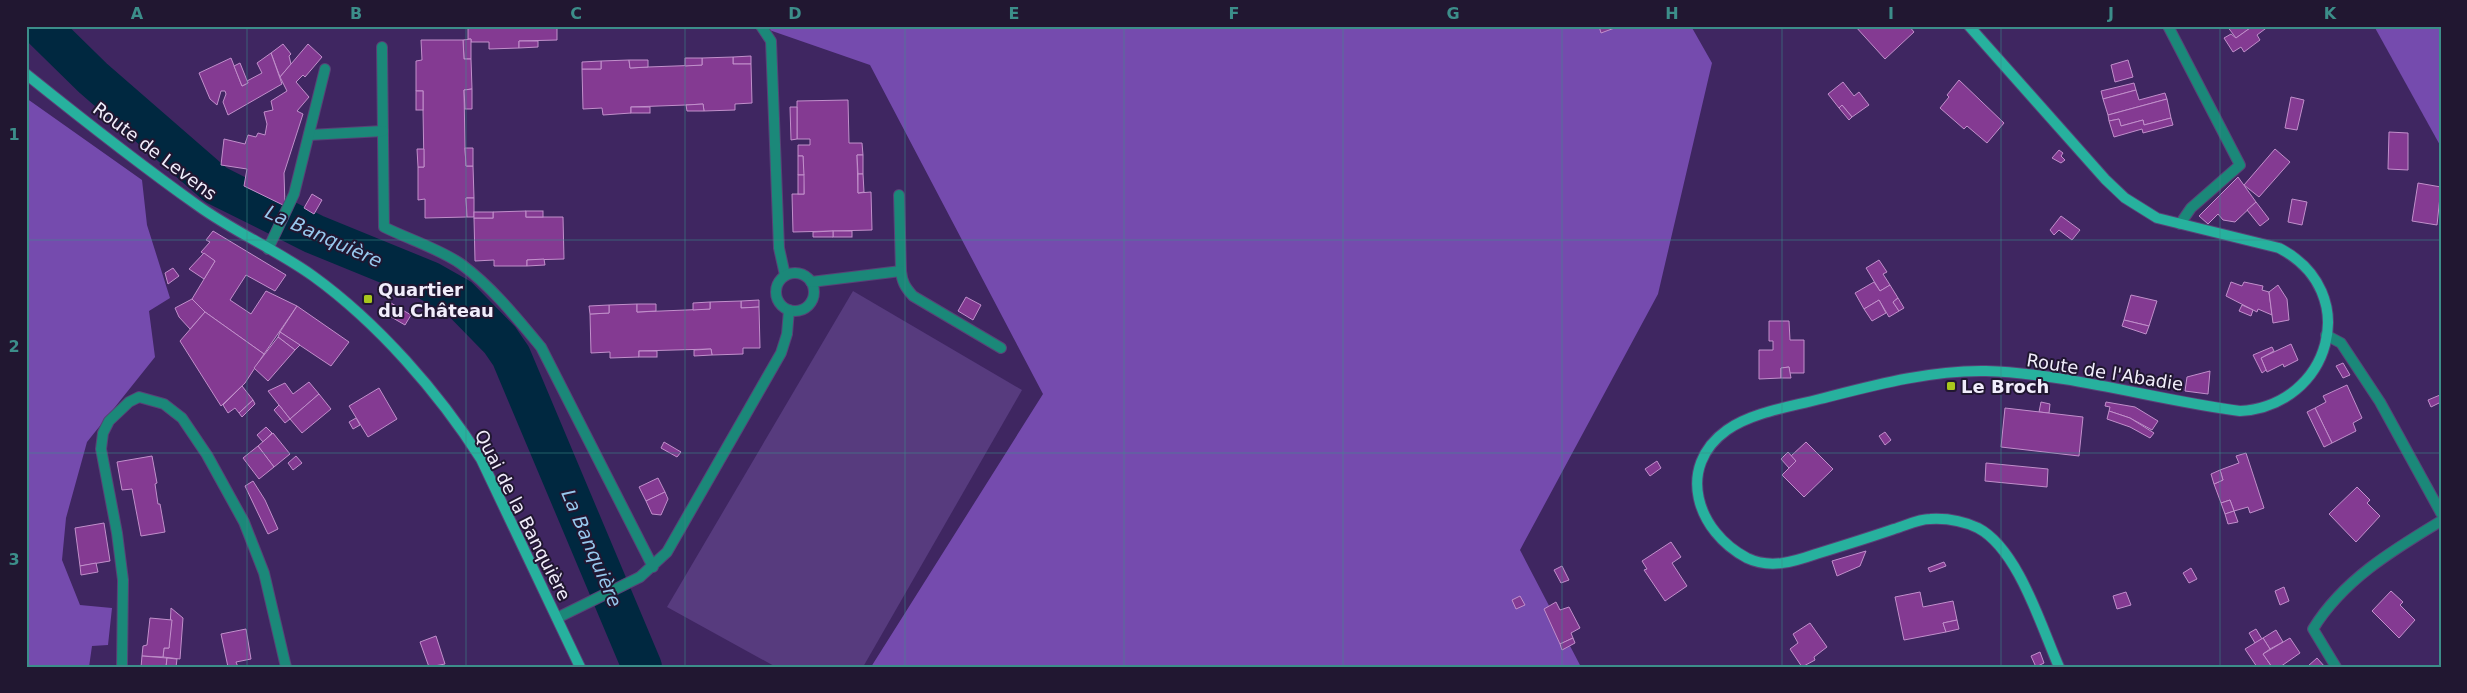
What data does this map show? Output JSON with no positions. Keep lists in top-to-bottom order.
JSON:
{
  "streets": {
    "street": ["Route de Levens", "Route de l'Abadie", "Quai de la Banquière"]
  },
  "crossings": [
    ["Route de Levens", "Quai de la Banquière"]
  ],
  "water": ["La Banquière"],
  "places": {
    "transit": ["Quartier du Château", "Le Broch"]
  },
  "grid": {
    "columns": [
      "A",
      "B",
      "C",
      "D",
      "E",
      "F",
      "G",
      "H",
      "I",
      "J",
      "K"
    ],
    "rows": ["1", "2", "3"]
  }
}
